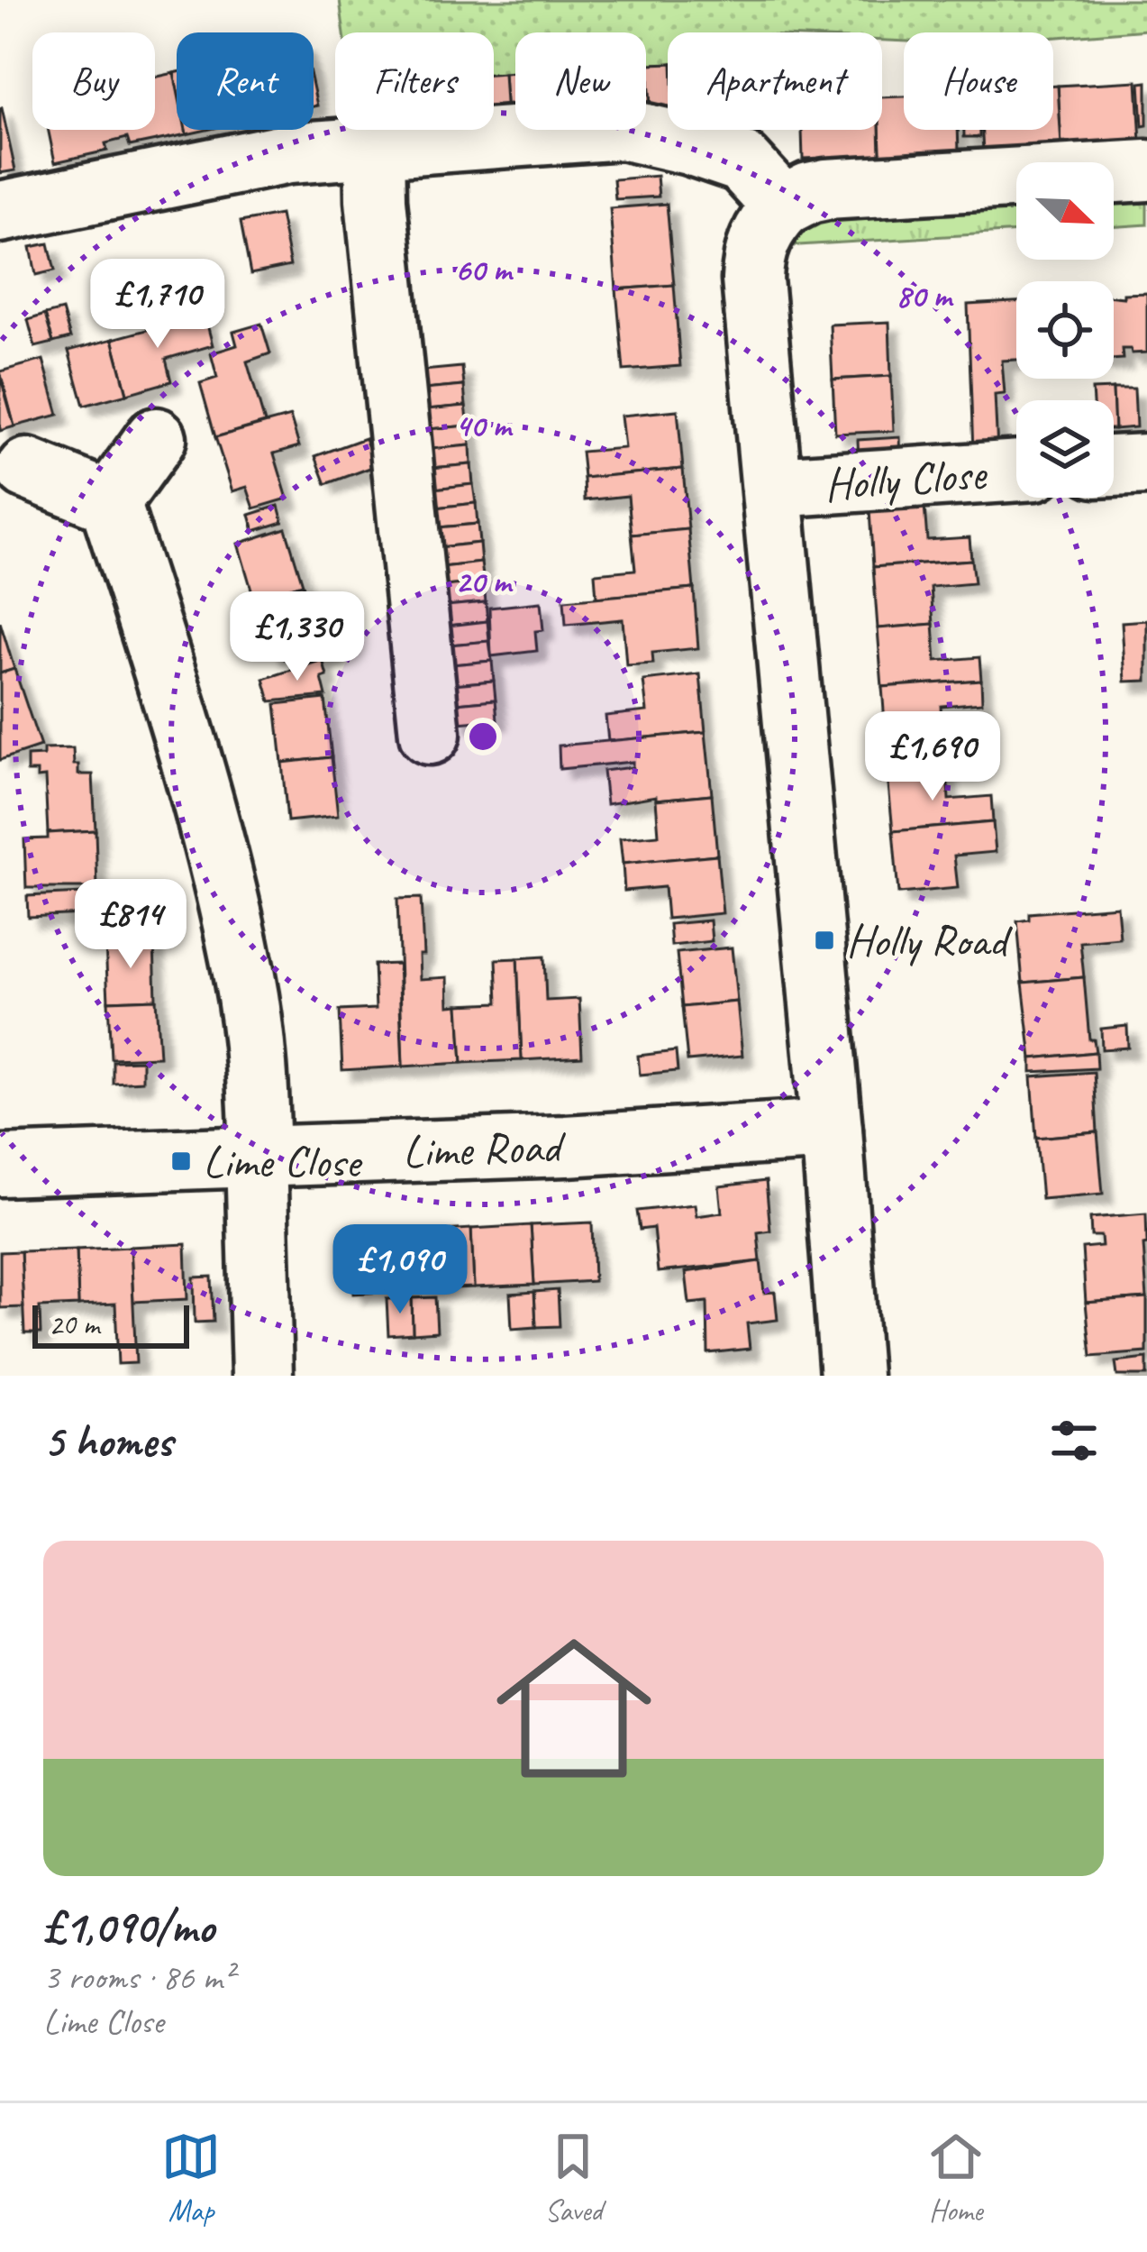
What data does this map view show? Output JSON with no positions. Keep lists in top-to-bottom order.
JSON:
{
  "streets": {
    "street": ["Holly Close", "Lime Road"]
  },
  "places": {
    "transit": ["Holly Road", "Lime Close"]
  },
  "scale_bar": "20 m",
  "north": "bottom right",
  "page": {
    "chip": [
      "Buy",
      "Rent",
      "Filters",
      "New",
      "Apartment",
      "House"
    ],
    "price": [
      "£1,710",
      "£1,330",
      "£1,690",
      "£814",
      "£1,090"
    ],
    "scale": "20 m",
    "heading": "5 homes",
    "list": [
      {
        "name": "£1,090/mo",
        "note": "3 rooms · 86 m² · Lime Close"
      }
    ],
    "tabs": ["Map", "Saved", "Home"]
  },
  "rings": [
    "60 m",
    "80 m",
    "40 m",
    "20 m"
  ]
}
